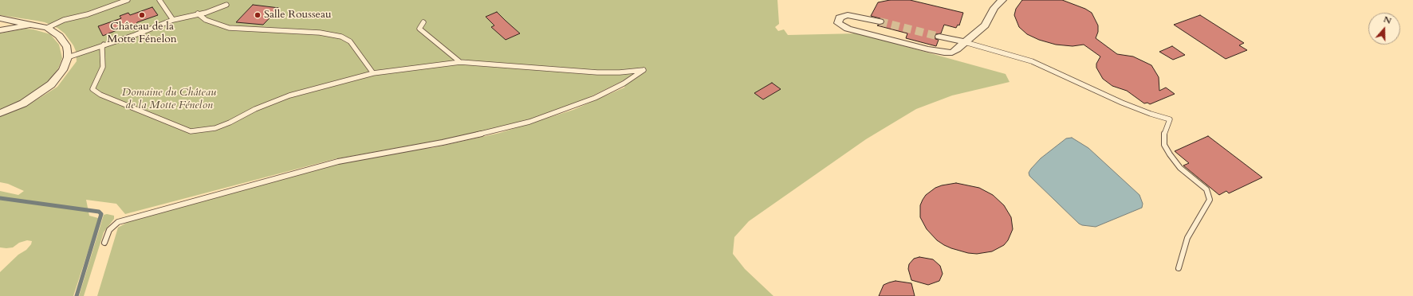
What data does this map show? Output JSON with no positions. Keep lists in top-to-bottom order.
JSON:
{
  "parks": ["Domaine du Château de la Motte Fénelon"],
  "places": ["Château de la Motte Fénelon", "Salle Rousseau"],
  "north": "top"
}
